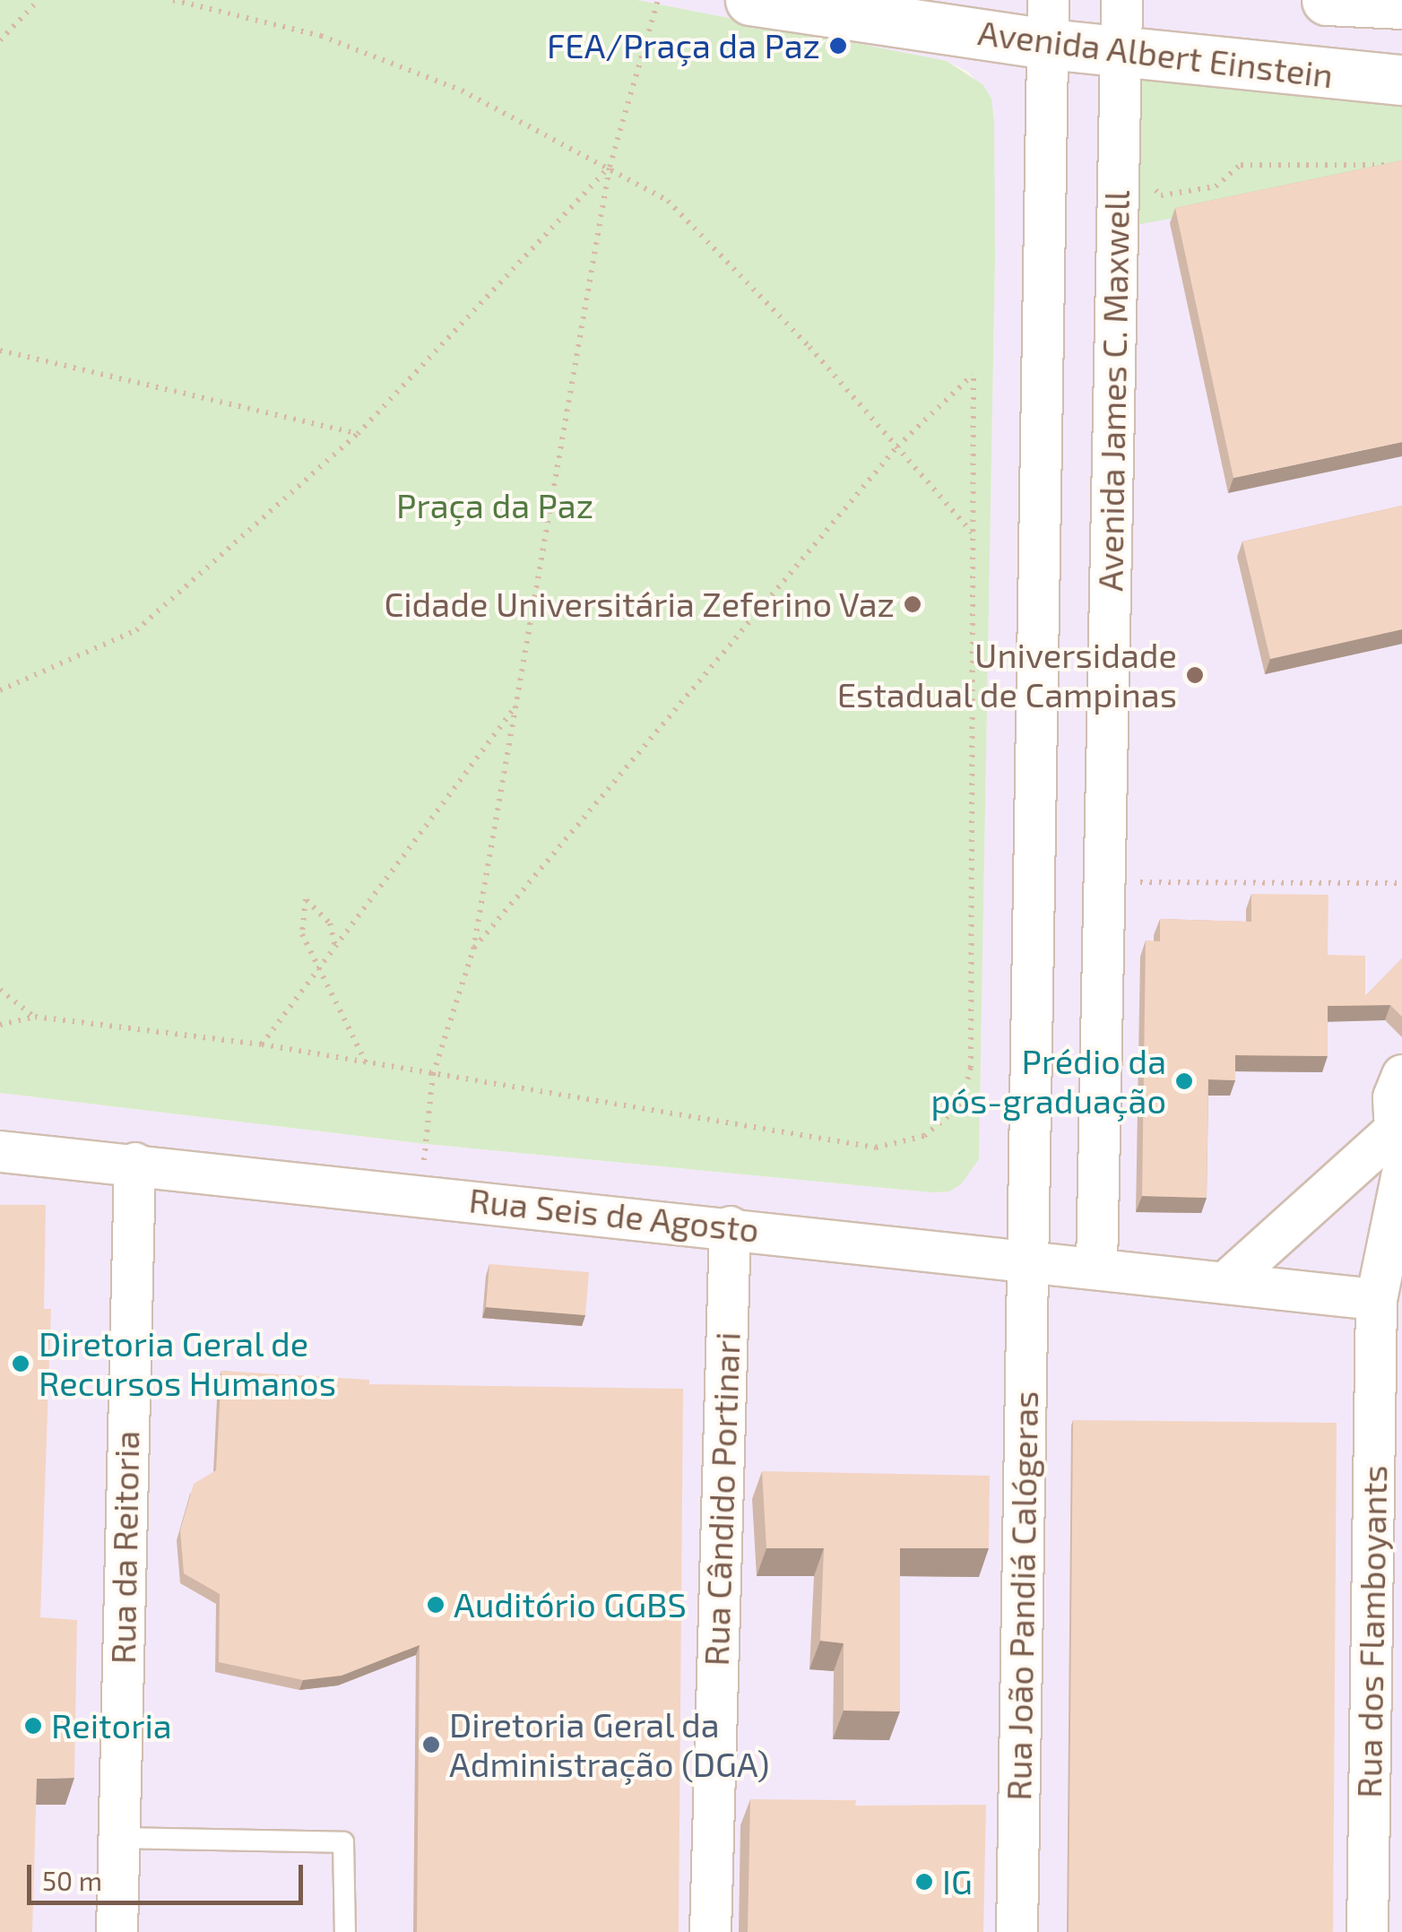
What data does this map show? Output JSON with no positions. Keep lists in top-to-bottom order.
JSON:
{
  "streets": {
    "street": [
      "Avenida Albert Einstein",
      "Avenida James C. Maxwell",
      "Rua Seis de Agosto",
      "Rua Cândido Portinari",
      "Rua da Reitoria",
      "Rua João Pandiá Calógeras",
      "Rua dos Flamboyants"
    ]
  },
  "crossings": [
    ["Avenida Albert Einstein", "Avenida James C. Maxwell"],
    ["Avenida James C. Maxwell", "Rua Seis de Agosto"],
    ["Rua Seis de Agosto", "Rua Cândido Portinari"],
    ["Rua Seis de Agosto", "Rua da Reitoria"],
    ["Rua Seis de Agosto", "Rua João Pandiá Calógeras"],
    ["Rua Seis de Agosto", "Rua dos Flamboyants"]
  ],
  "parks": ["Praça da Paz"],
  "places": [
    "FEA/Praça da Paz",
    "Cidade Universitária Zeferino Vaz",
    "Universidade Estadual de Campinas",
    "Prédio da pós-graduação",
    "Diretoria Geral de Recursos Humanos",
    "Auditório GGBS",
    "Reitoria",
    "Diretoria Geral da Administração (DGA)",
    "IG"
  ],
  "scale_bar": "50 m"
}
